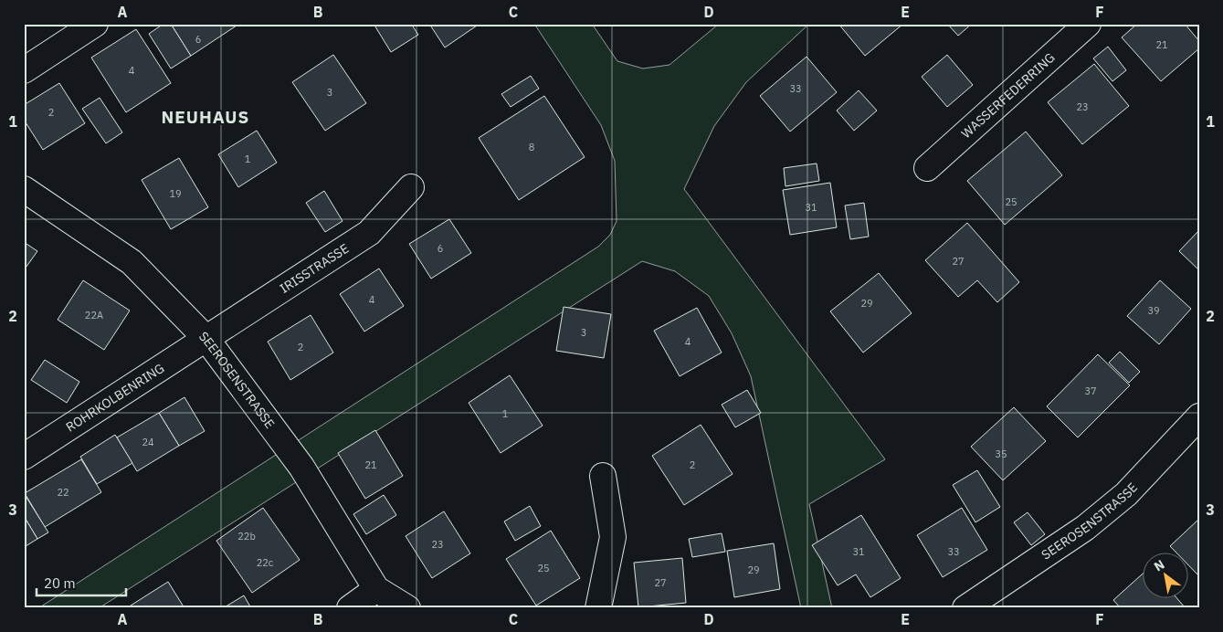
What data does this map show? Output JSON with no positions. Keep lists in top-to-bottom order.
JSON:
{
  "streets": {
    "street": [
      "WASSERFEDERRING",
      "IRISSTRASSE",
      "SEEROSENSTRASSE",
      "ROHRKOLBENRING"
    ]
  },
  "crossings": [
    ["IRISSTRASSE", "SEEROSENSTRASSE"],
    ["IRISSTRASSE", "ROHRKOLBENRING"],
    ["SEEROSENSTRASSE", "ROHRKOLBENRING"]
  ],
  "districts": ["NEUHAUS"],
  "house_numbers": [
    "6",
    "21",
    "4",
    "33",
    "3",
    "23",
    "2",
    "8",
    "1",
    "19",
    "25",
    "31",
    "6",
    "27",
    "4",
    "29",
    "39",
    "22A",
    "3",
    "4",
    "2",
    "37",
    "1",
    "24",
    "35",
    "21",
    "2",
    "22",
    "22b",
    "23",
    "31",
    "33",
    "22c",
    "25",
    "29",
    "27"
  ],
  "scale_bar": "20 m",
  "north": "top left",
  "grid": {
    "columns": [
      "A",
      "B",
      "C",
      "D",
      "E",
      "F"
    ],
    "rows": ["1", "2", "3"]
  }
}
